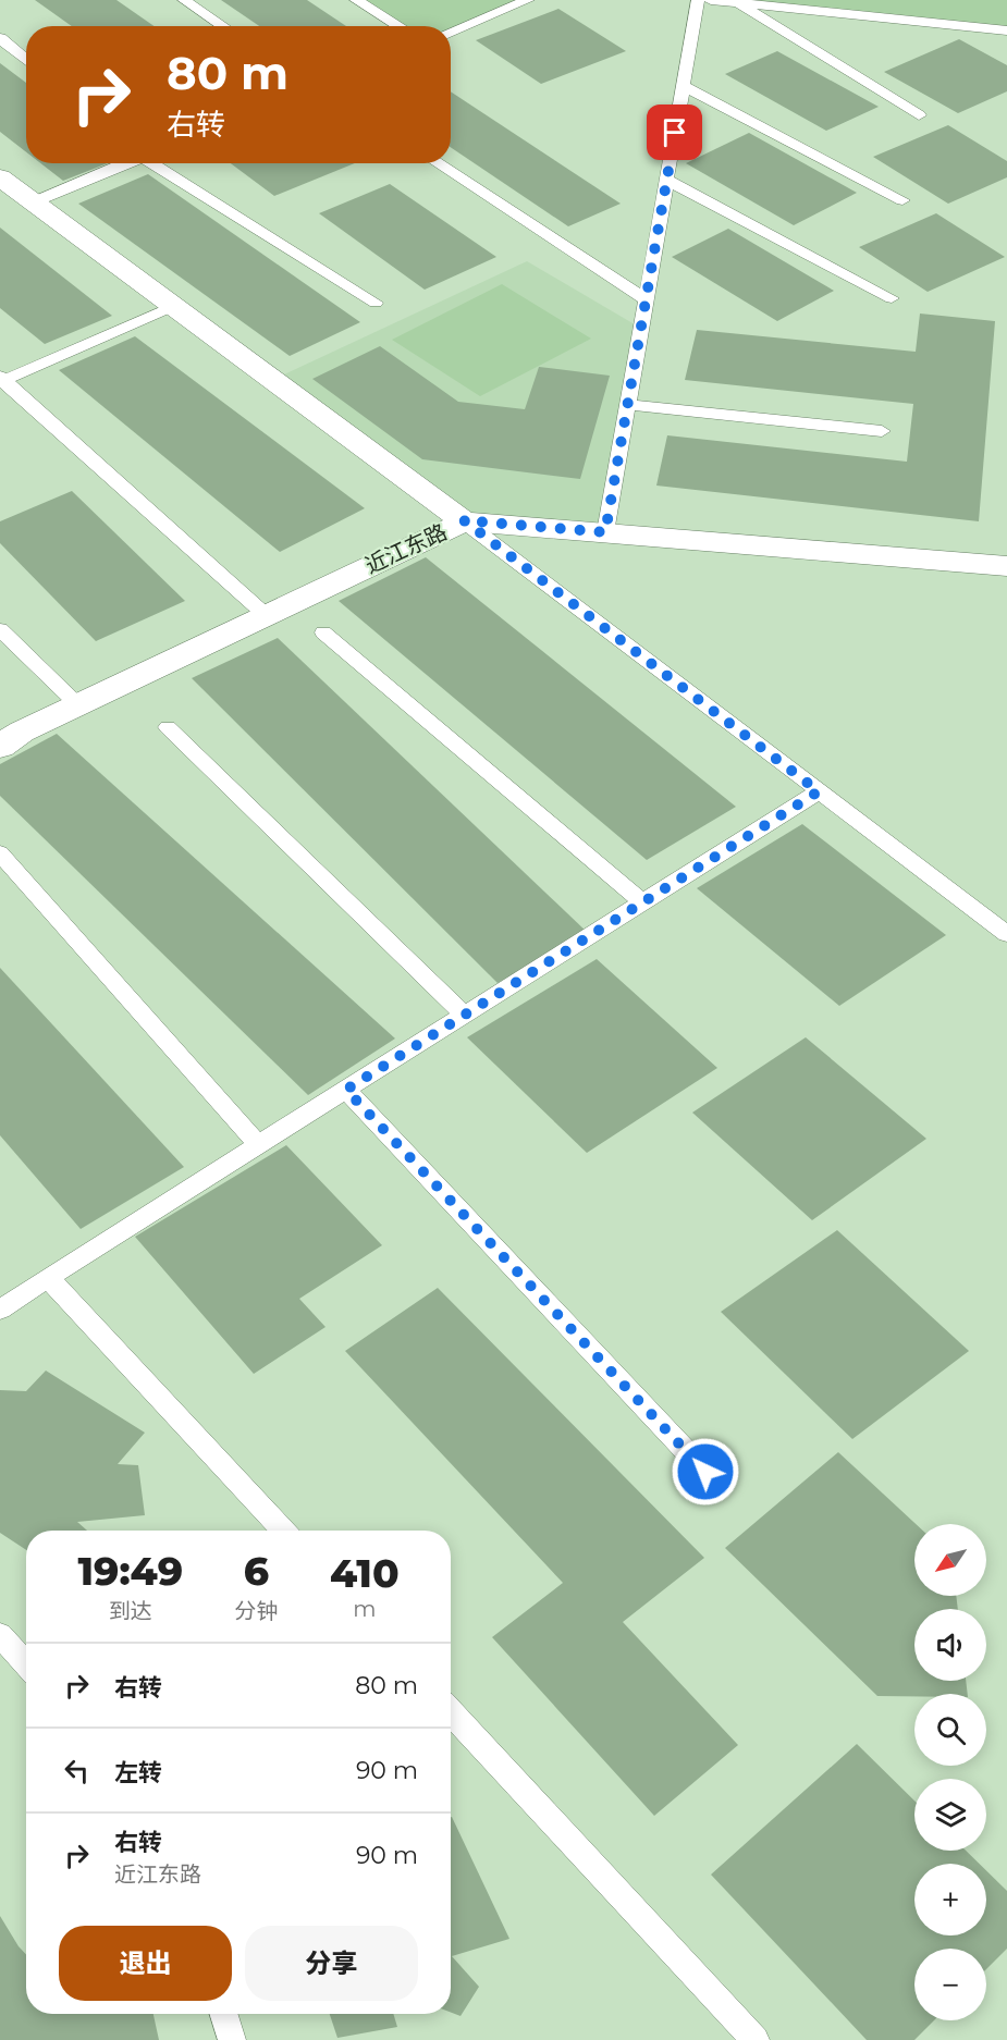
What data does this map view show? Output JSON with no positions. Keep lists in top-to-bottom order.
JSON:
{
  "streets": {
    "street": ["近江东路"]
  },
  "north": "bottom left",
  "page": {
    "turn": ["80 m", "右转"],
    "map_buttons": ["+", "−"],
    "eta": [
      "19:49",
      "到达",
      "6",
      "分钟",
      "410",
      "m"
    ],
    "list": [
      {
        "name": "右转",
        "value": "80 m"
      },
      {
        "name": "左转",
        "value": "90 m"
      },
      {
        "name": "右转",
        "note": "近江东路",
        "value": "90 m"
      }
    ],
    "buttons": ["退出", "分享"]
  }
}
